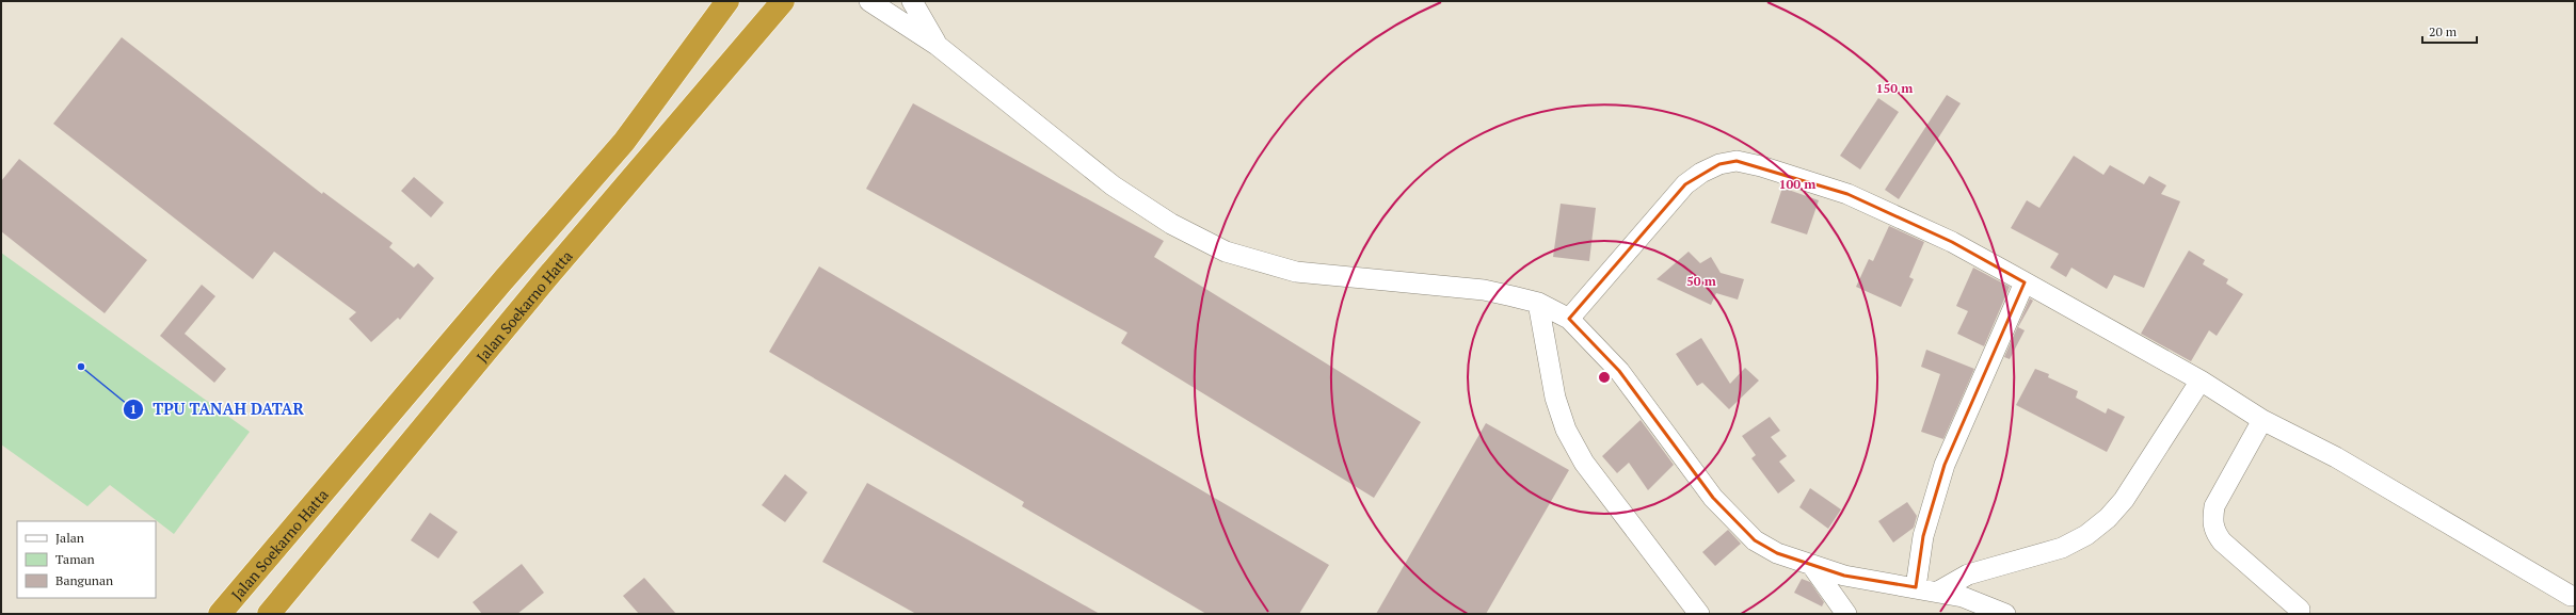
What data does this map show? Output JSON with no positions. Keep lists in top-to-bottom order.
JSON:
{
  "streets": {
    "highway": ["Jalan Soekarno Hatta"]
  },
  "places": ["TPU TANAH DATAR"],
  "legend": ["Jalan", "Taman", "Bangunan"],
  "scale_bar": "20 m",
  "rings": ["150 m", "100 m", "50 m"]
}
